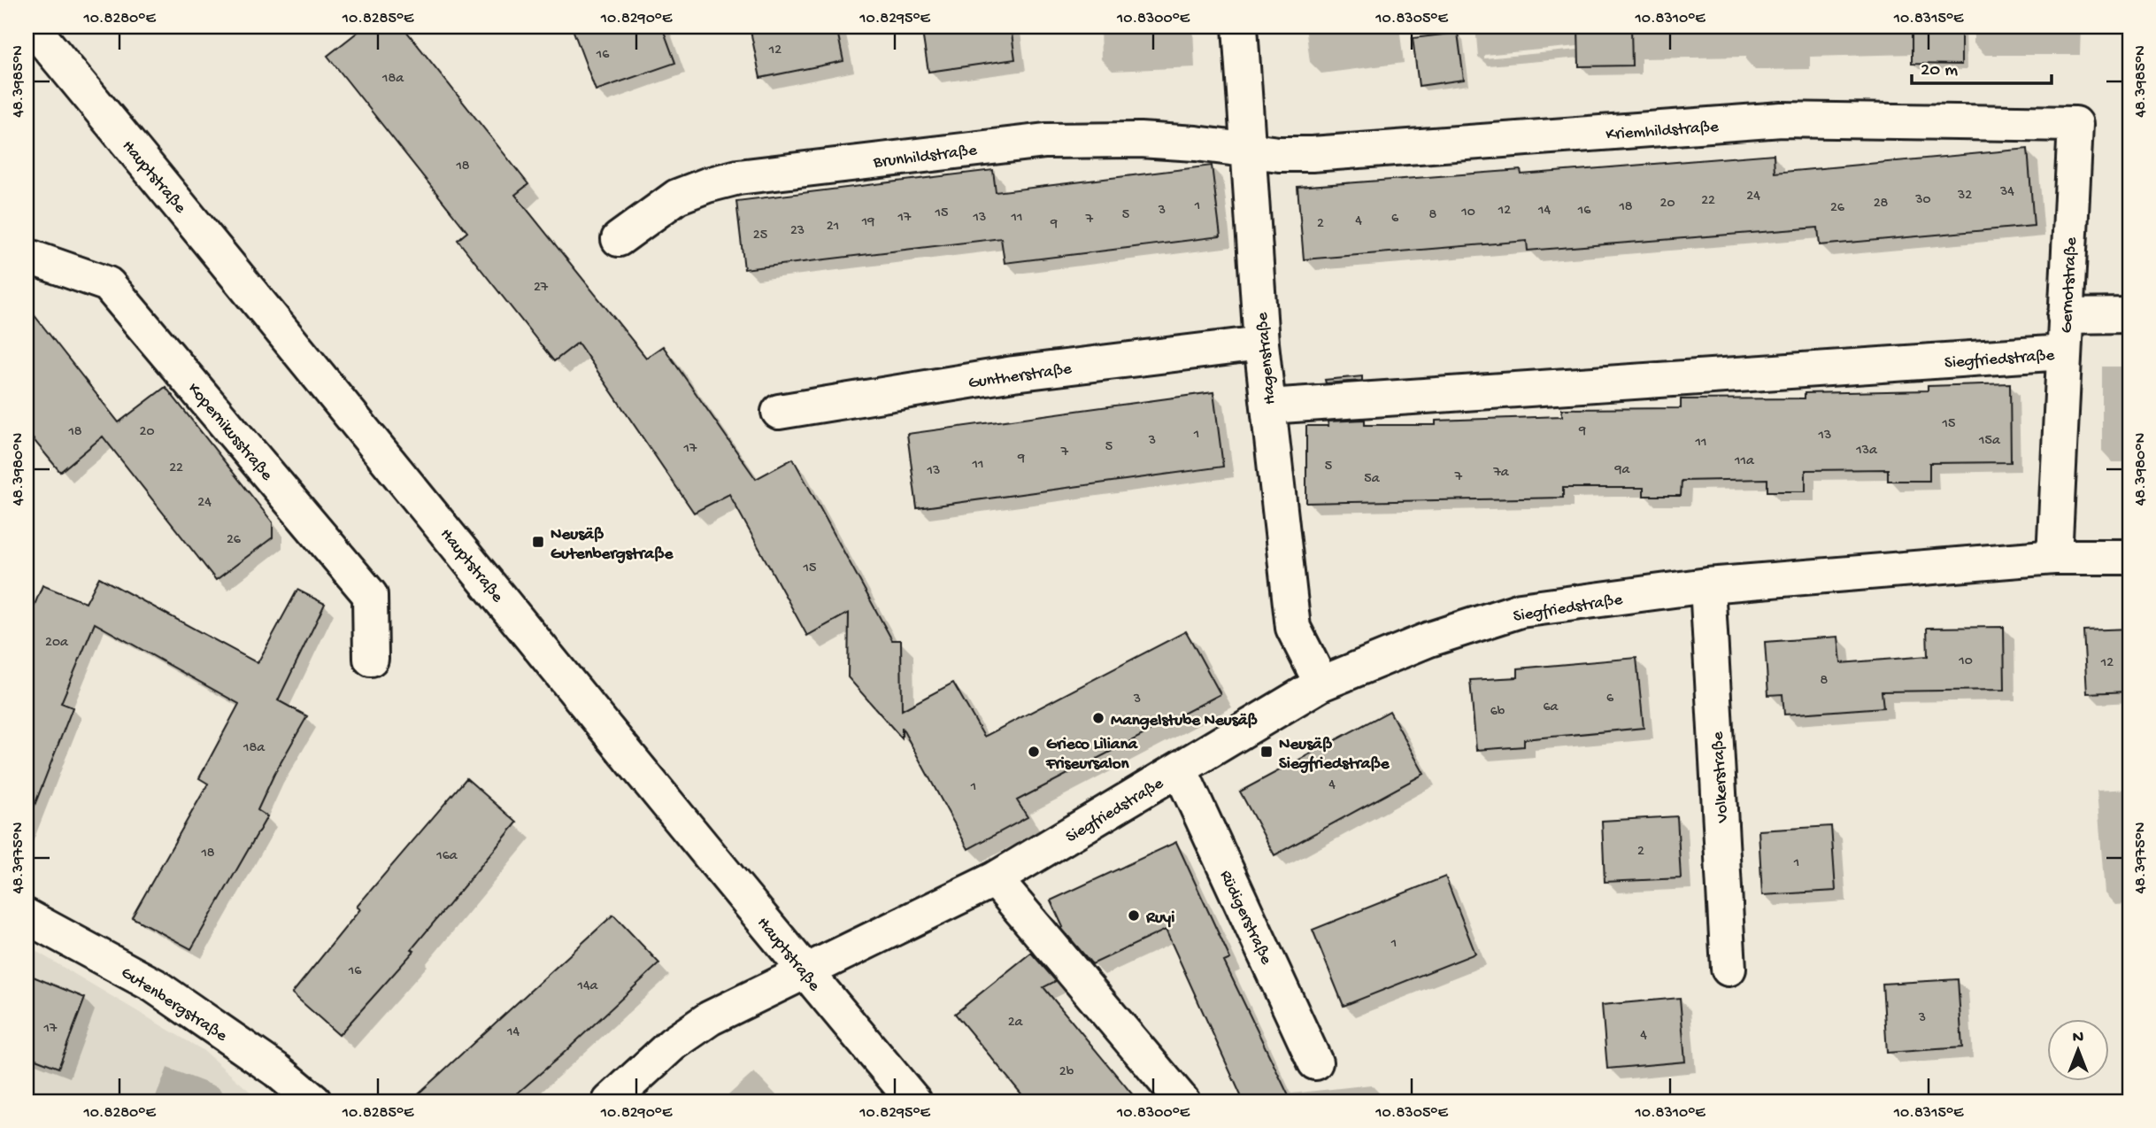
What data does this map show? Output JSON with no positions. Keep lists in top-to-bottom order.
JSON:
{
  "streets": {
    "street": [
      "Kriemhildstraße",
      "Brunhildstraße",
      "Hauptstraße",
      "Gernotstraße",
      "Siegfriedstraße",
      "Hagenstraße",
      "Guntherstraße",
      "Kopernikusstraße",
      "Volkerstraße",
      "Rüdigerstraße",
      "Gutenbergstraße"
    ]
  },
  "crossings": [
    ["Kriemhildstraße", "Brunhildstraße"],
    ["Kriemhildstraße", "Gernotstraße"],
    ["Kriemhildstraße", "Hagenstraße"],
    ["Brunhildstraße", "Hagenstraße"],
    ["Hauptstraße", "Siegfriedstraße"],
    ["Gernotstraße", "Siegfriedstraße"],
    ["Siegfriedstraße", "Hagenstraße"],
    ["Siegfriedstraße", "Volkerstraße"],
    ["Siegfriedstraße", "Rüdigerstraße"],
    ["Hagenstraße", "Guntherstraße"]
  ],
  "places": {
    "transit": ["Neusäß Gutenbergstraße", "Neusäß Siegfriedstraße"],
    "other": ["Mangelstube Neusäß", "Grieco Liliana Friseursalon", "Ruyi"]
  },
  "house_numbers": [
    "12",
    "16",
    "18a",
    "18",
    "34",
    "32",
    "24",
    "30",
    "22",
    "20",
    "28",
    "1",
    "18",
    "26",
    "3",
    "12",
    "14",
    "16",
    "10",
    "15",
    "5",
    "8",
    "17",
    "13",
    "11",
    "6",
    "7",
    "4",
    "19",
    "9",
    "2",
    "21",
    "23",
    "25",
    "27",
    "15",
    "9",
    "18",
    "20",
    "1",
    "13",
    "3",
    "15a",
    "11",
    "5",
    "17",
    "13a",
    "7",
    "9",
    "11a",
    "11",
    "5",
    "22",
    "9a",
    "13",
    "7a",
    "7",
    "5a",
    "24",
    "26",
    "15",
    "20a",
    "10",
    "12",
    "8",
    "6",
    "3",
    "6a",
    "6b",
    "18a",
    "4",
    "1",
    "2",
    "18",
    "16a",
    "1",
    "1",
    "16",
    "14a",
    "3",
    "2a",
    "17",
    "14",
    "4",
    "2b"
  ],
  "scale_bar": "20 m",
  "north": "top",
  "coordinates": [
    "10.8280°E",
    "10.8285°E",
    "10.8290°E",
    "10.8295°E",
    "10.8300°E",
    "10.8305°E",
    "10.8310°E",
    "10.8315°E",
    "48.3985°N",
    "48.3980°N",
    "48.3975°N"
  ]
}
